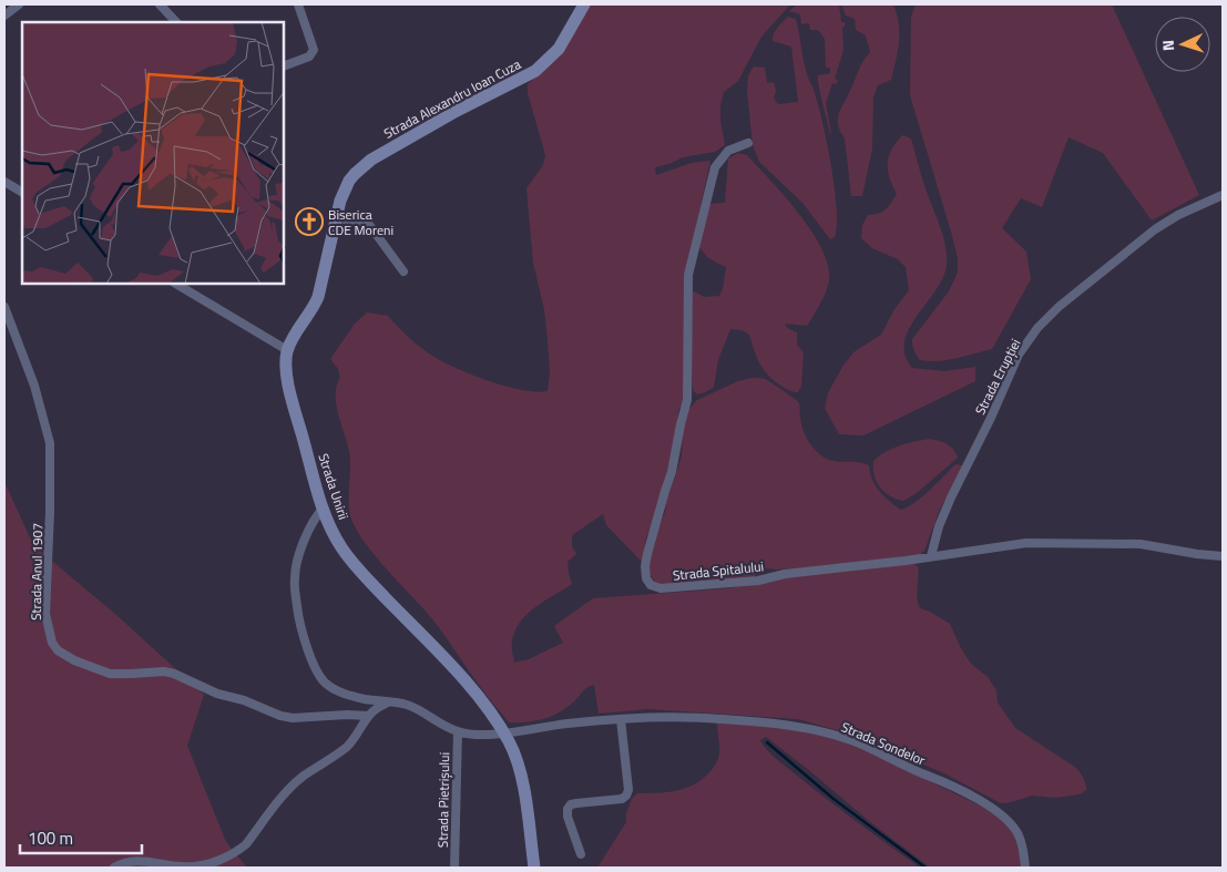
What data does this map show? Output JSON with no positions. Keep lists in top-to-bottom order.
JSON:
{
  "streets": {
    "main road": ["Strada Alexandru Ioan Cuza", "Strada Unirii"],
    "street": [
      "Strada Erupției",
      "Strada Spitalului",
      "Strada Anul 1907",
      "Strada Sondelor",
      "Strada Pietrișului"
    ]
  },
  "crossings": [
    ["Strada Alexandru Ioan Cuza", "Strada Unirii"],
    ["Strada Erupției", "Strada Spitalului"],
    ["Strada Unirii", "Strada Sondelor"]
  ],
  "places": {
    "church": ["Biserica CDE Moreni"]
  },
  "scale_bar": "100 m",
  "north": "left"
}
